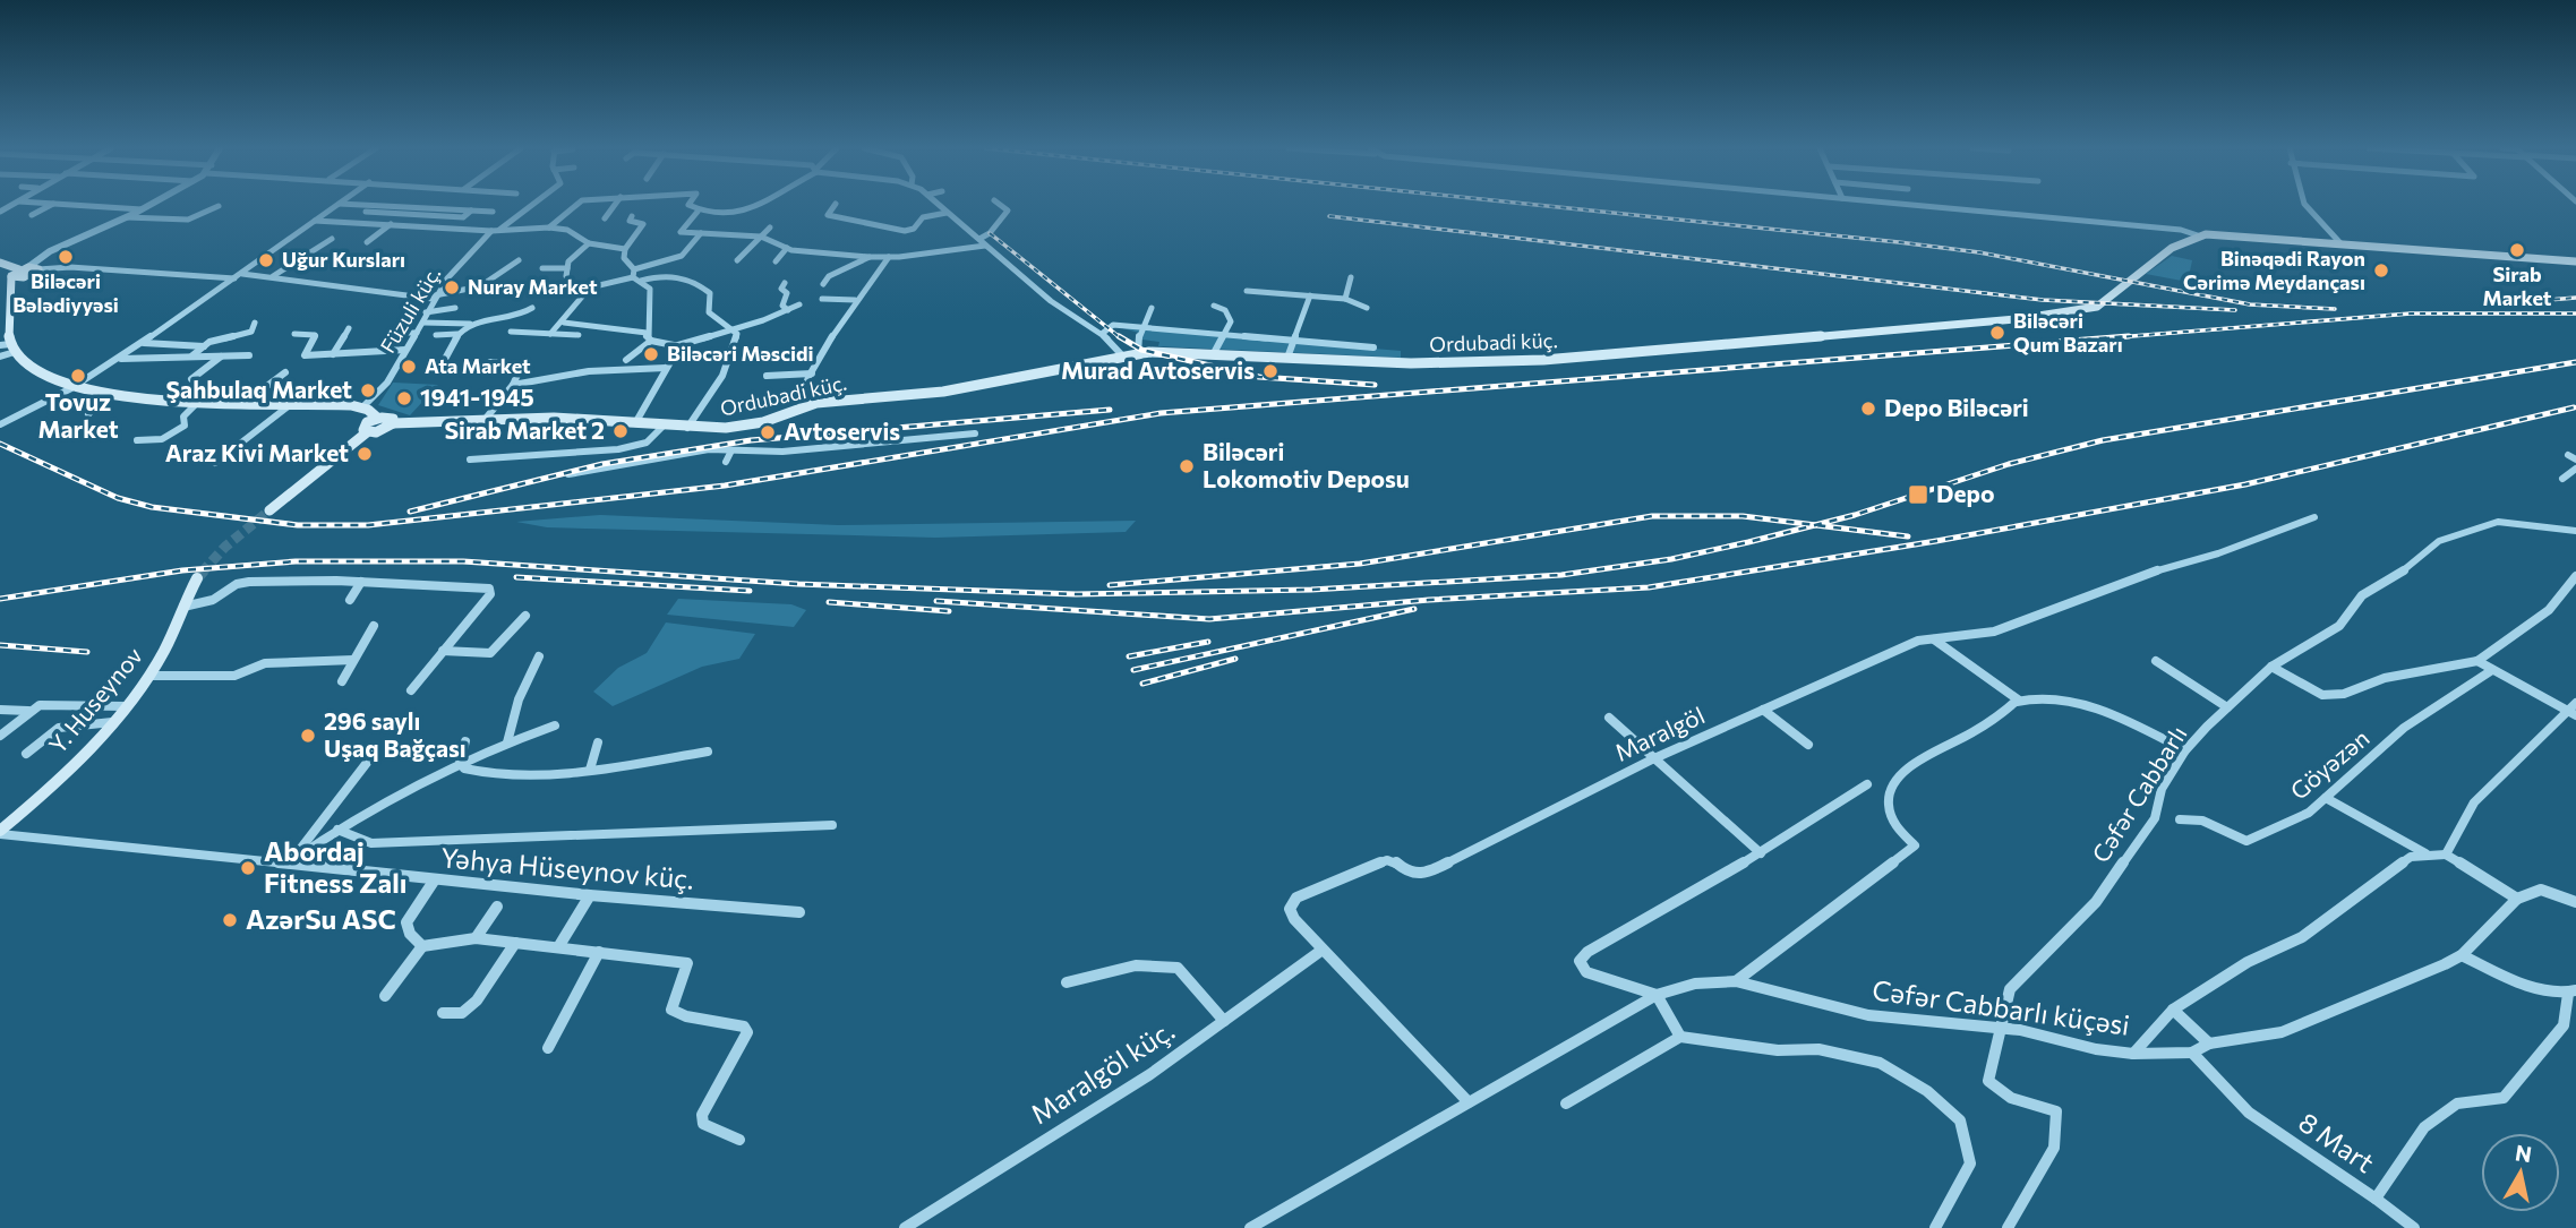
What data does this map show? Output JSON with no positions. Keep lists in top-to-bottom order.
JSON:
{
  "streets": {
    "main road": ["Ordubadi küç.", "Y. Huseynov"],
    "street": [
      "Füzuli küç.",
      "Maralgöl",
      "Göyəzən",
      "Cəfər Cabbarlı",
      "Yəhya Hüseynov küç.",
      "Cəfər Cabbarlı küçəsi",
      "Maralgöl küç.",
      "8 Mart"
    ]
  },
  "crossings": [
    ["Y. Huseynov", "Yəhya Hüseynov küç."],
    ["Maralgöl", "Cəfər Cabbarlı küçəsi"],
    ["Maralgöl", "Maralgöl küç."],
    ["Cəfər Cabbarlı", "Cəfər Cabbarlı küçəsi"],
    ["Cəfər Cabbarlı küçəsi", "8 Mart"]
  ],
  "places": {
    "other": [
      "Sirab Market",
      "Biləcəri Bələdiyyəsi",
      "Uğur Kursları",
      "Binəqədi Rayon Cərimə Meydançası",
      "Nuray Market",
      "Biləcəri Qum Bazarı",
      "Biləcəri Məscidi",
      "Ata Market",
      "Murad Avtoservis",
      "Tovuz Market",
      "Şahbulaq Market",
      "1941-1945",
      "Depo Biləcəri",
      "Sirab Market 2",
      "Avtoservis",
      "Araz Kivi Market",
      "Biləcəri Lokomotiv Deposu",
      "296 saylı Uşaq Bağçası",
      "Abordaj Fitness Zalı",
      "AzərSu ASC"
    ],
    "transit": ["Depo"]
  },
  "north": "top"
}
